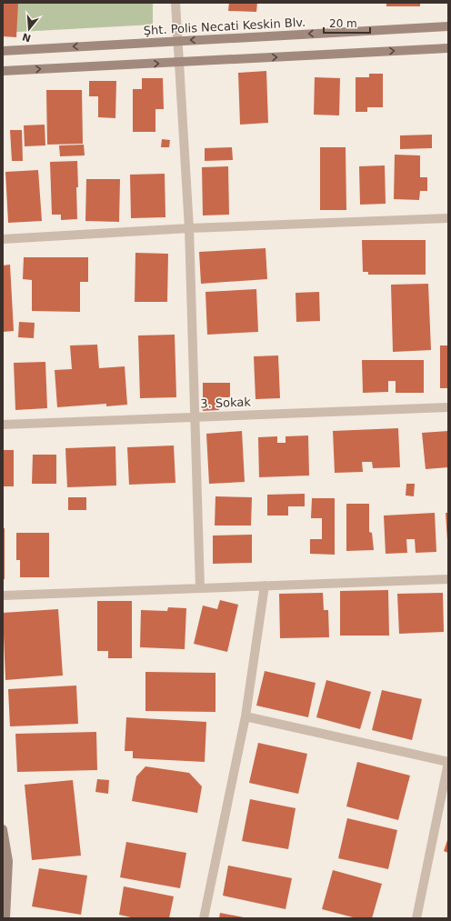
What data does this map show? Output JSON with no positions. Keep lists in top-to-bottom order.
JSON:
{
  "streets": {
    "street": ["Şht. Polis Necati Keskin Blv.", "3. Sokak"]
  },
  "scale_bar": "20 m",
  "north": "bottom"
}
